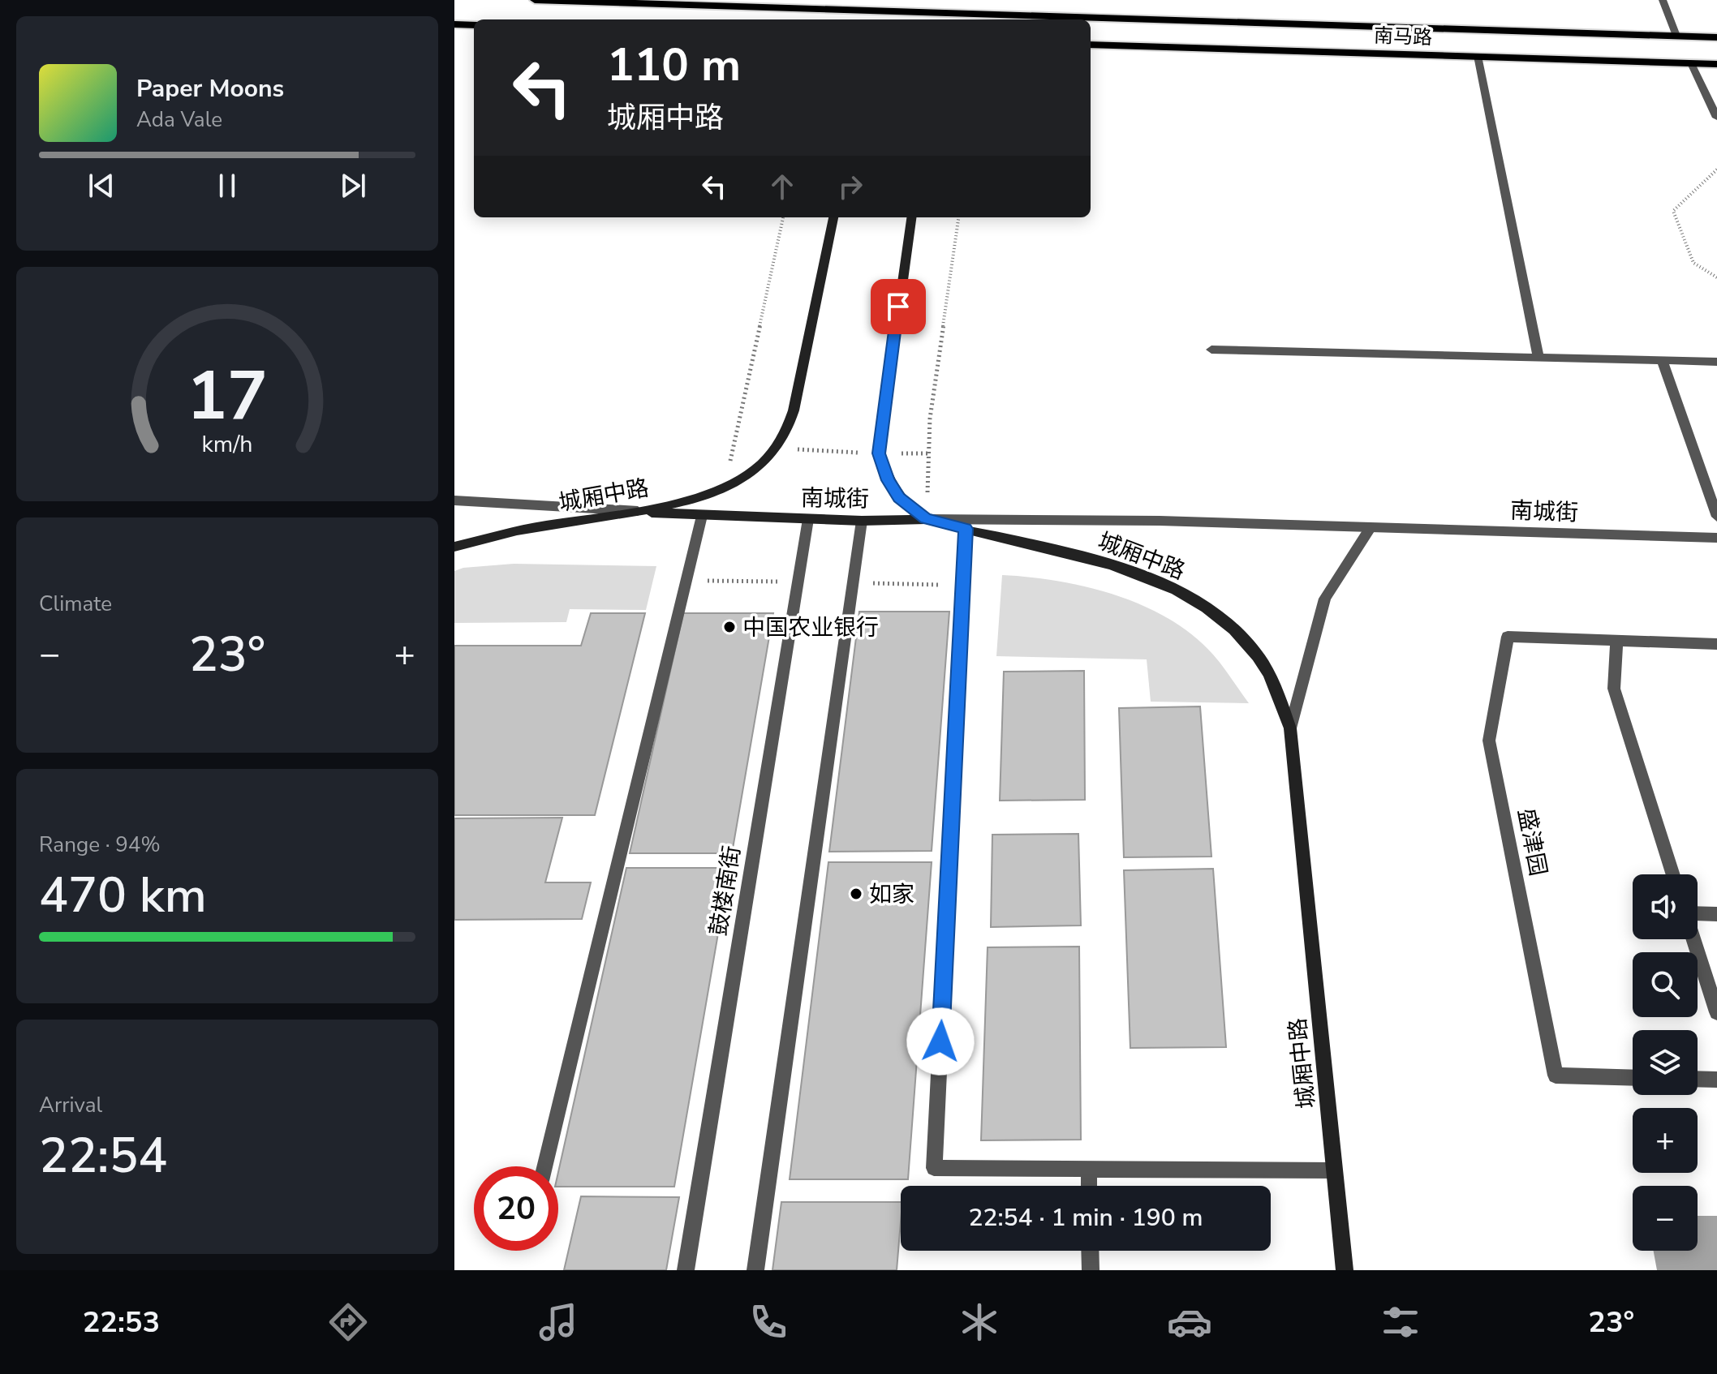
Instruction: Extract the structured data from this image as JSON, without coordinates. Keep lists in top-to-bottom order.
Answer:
{
  "streets": {
    "main road": ["南马路", "城厢中路", "南城街"],
    "street": ["盛津园", "鼓楼南街"]
  },
  "crossings": [
    ["城厢中路", "南城街"],
    ["南城街", "鼓楼南街"]
  ],
  "places": ["中国农业银行", "如家"],
  "page": {
    "turn": ["110 m", "城厢中路"],
    "song": ["Paper Moons", "Ada Vale"],
    "tile": [
      "Climate",
      ["Range · 94%", "470 km"],
      ["Arrival", "22:54"]
    ],
    "heat": ["−", "23°", "+"],
    "map_buttons": ["+", "−"],
    "limit": "20",
    "trip": "22:54 · 1 min · 190 m",
    "tabs": ["22:53", "23°"],
    "gauge": ["17", "km/h"]
  }
}
